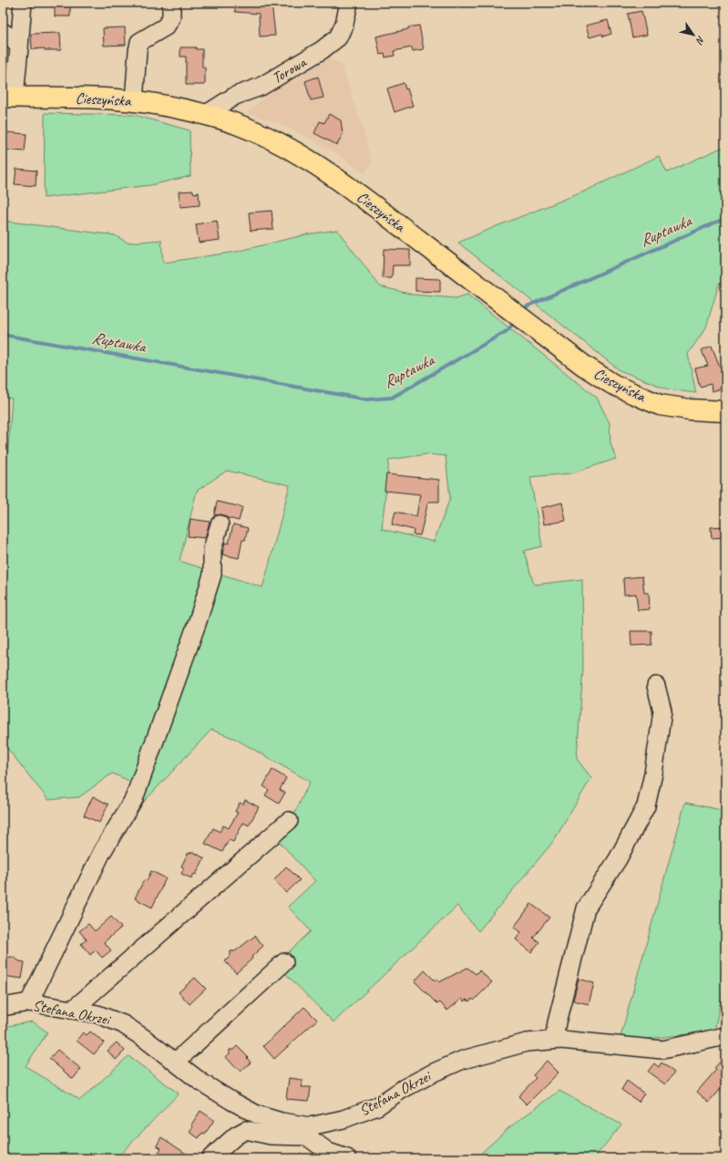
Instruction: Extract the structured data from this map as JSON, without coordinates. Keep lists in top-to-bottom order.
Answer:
{
  "streets": {
    "main road": ["Cieszyńska"],
    "street": ["Torowa", "Stefana Okrzei"]
  },
  "crossings": [
    ["Torowa", "Cieszyńska"]
  ],
  "water": ["Ruptawka"],
  "north": "bottom right"
}
